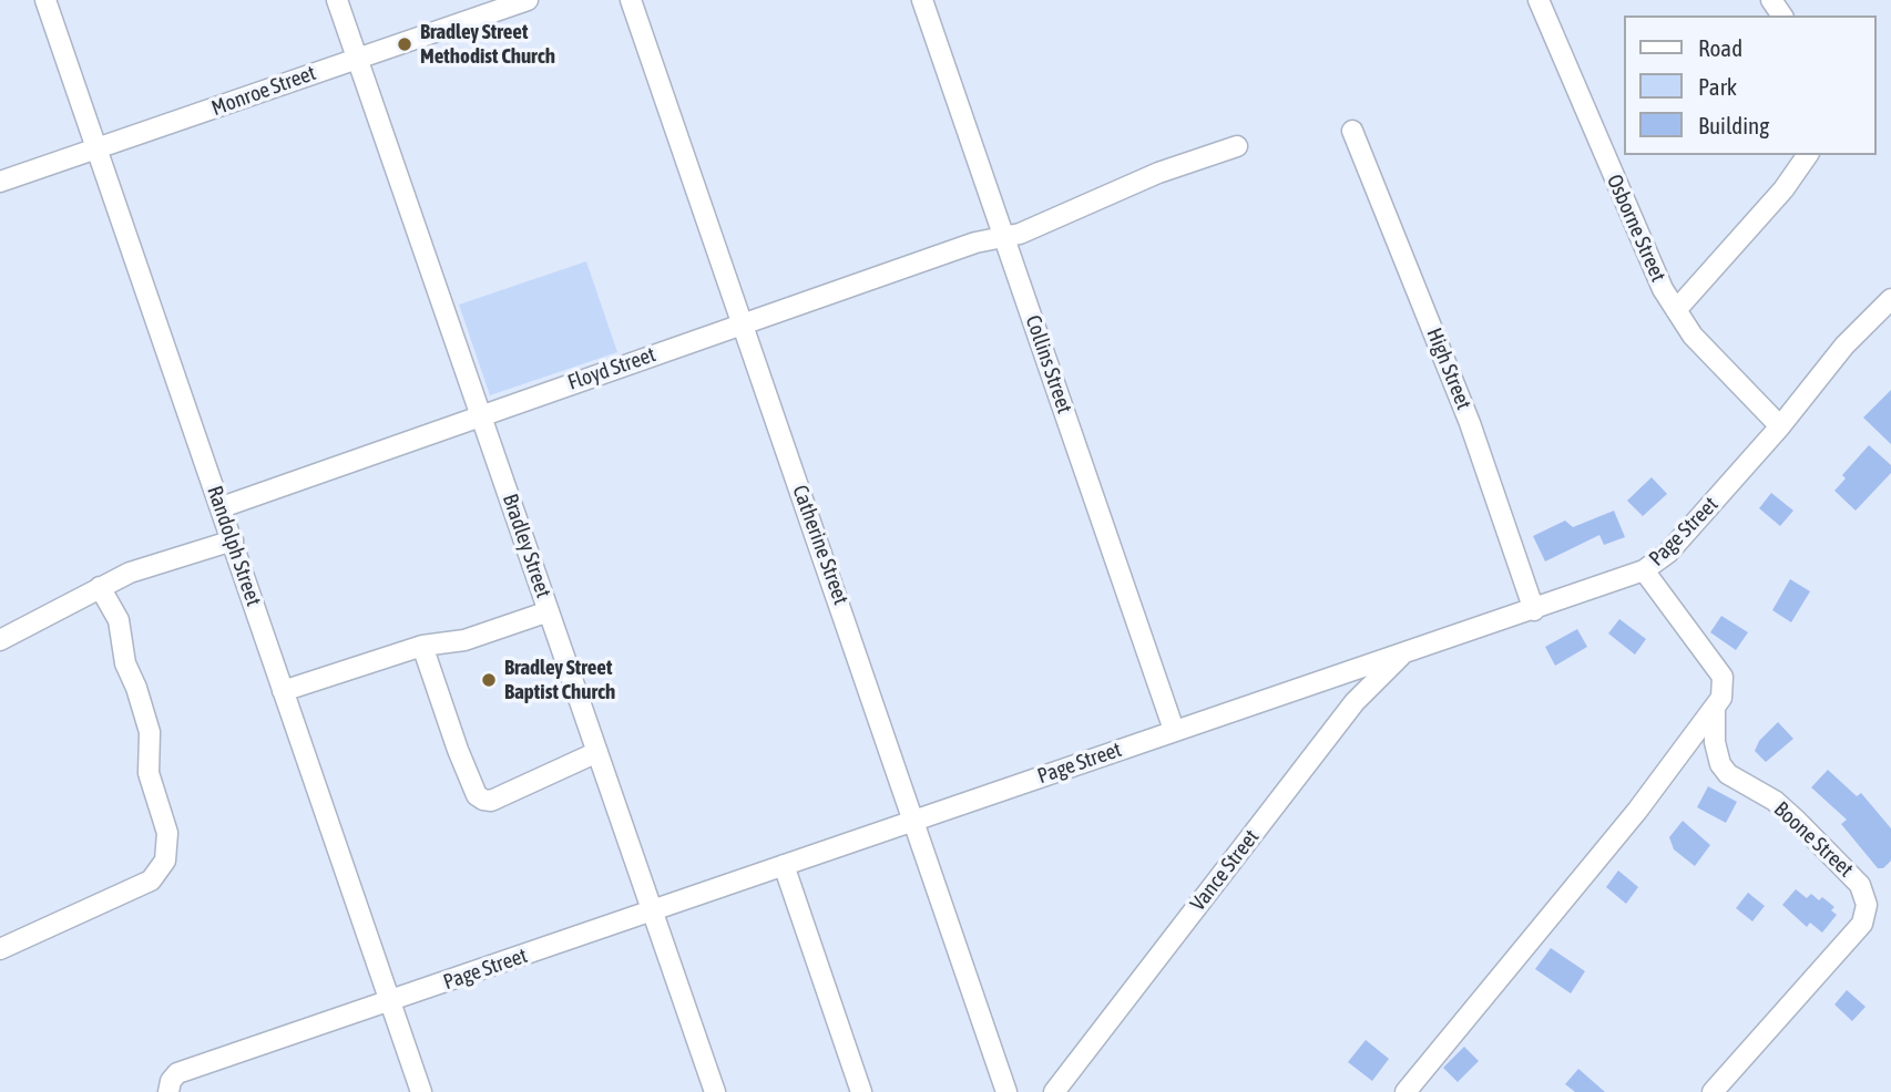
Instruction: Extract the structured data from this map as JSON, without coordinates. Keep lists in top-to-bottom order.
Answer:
{
  "streets": {
    "street": [
      "Monroe Street",
      "Osborne Street",
      "Collins Street",
      "Floyd Street",
      "High Street",
      "Page Street",
      "Catherine Street",
      "Randolph Street",
      "Bradley Street",
      "Boone Street",
      "Vance Street"
    ]
  },
  "crossings": [
    ["Monroe Street", "Randolph Street"],
    ["Monroe Street", "Bradley Street"],
    ["Osborne Street", "Page Street"],
    ["Collins Street", "Floyd Street"],
    ["Collins Street", "Page Street"],
    ["Floyd Street", "Catherine Street"],
    ["Floyd Street", "Randolph Street"],
    ["Floyd Street", "Bradley Street"],
    ["High Street", "Page Street"],
    ["Page Street", "Catherine Street"],
    ["Page Street", "Randolph Street"],
    ["Page Street", "Bradley Street"],
    ["Page Street", "Boone Street"],
    ["Page Street", "Vance Street"]
  ],
  "places": ["Bradley Street Methodist Church", "Bradley Street Baptist Church"],
  "legend": ["Road", "Park", "Building"]
}
